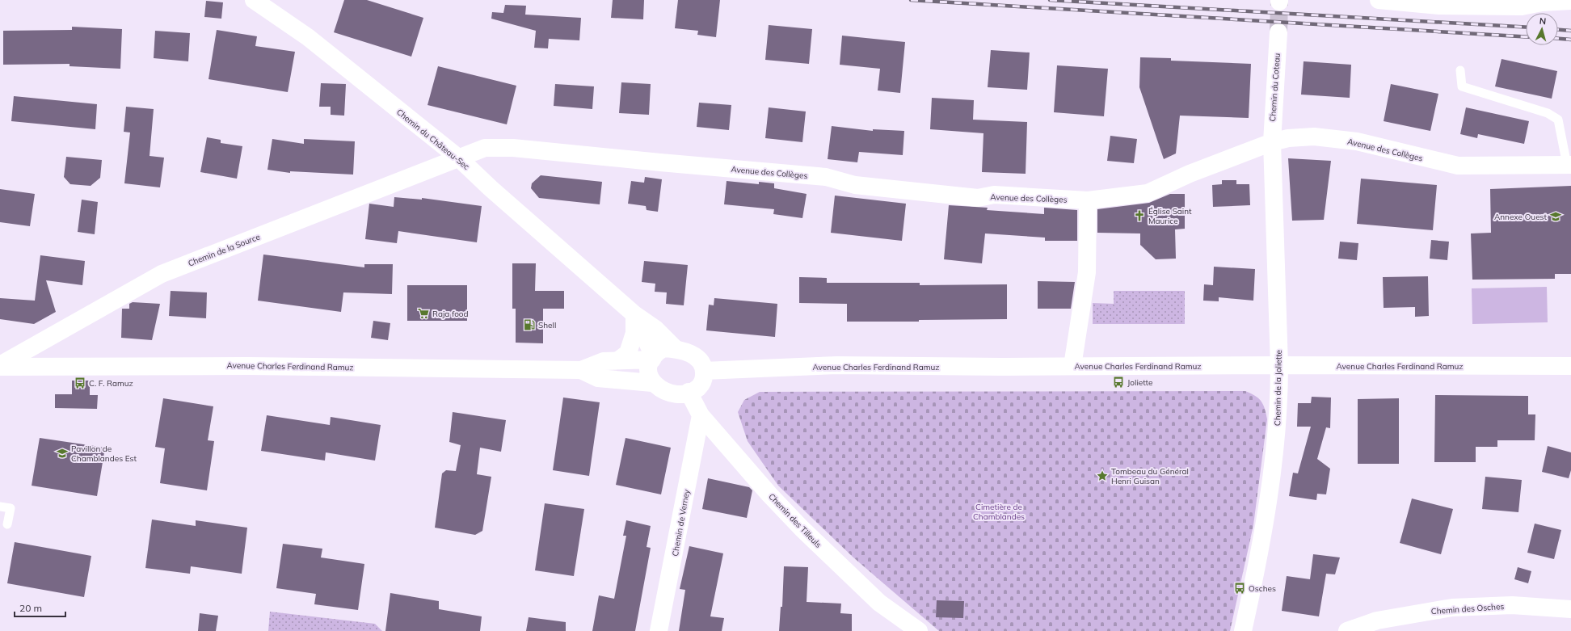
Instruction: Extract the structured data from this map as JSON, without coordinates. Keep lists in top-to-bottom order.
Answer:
{
  "streets": {
    "street": [
      "Chemin du Coteau",
      "Chemin du Château-Sec",
      "Avenue des Collèges",
      "Chemin de la Source",
      "Avenue Charles Ferdinand Ramuz",
      "Chemin de la Joliette",
      "Chemin des Tilleuls",
      "Chemin de Verney",
      "Chemin des Osches"
    ]
  },
  "crossings": [
    ["Chemin du Coteau", "Avenue des Collèges"],
    ["Chemin du Coteau", "Chemin de la Joliette"],
    ["Chemin du Château-Sec", "Avenue des Collèges"],
    ["Chemin du Château-Sec", "Chemin de la Source"],
    ["Chemin du Château-Sec", "Avenue Charles Ferdinand Ramuz"],
    ["Chemin du Château-Sec", "Chemin des Tilleuls"],
    ["Avenue des Collèges", "Chemin de la Source"],
    ["Avenue des Collèges", "Chemin de la Joliette"],
    ["Chemin de la Source", "Avenue Charles Ferdinand Ramuz"],
    ["Avenue Charles Ferdinand Ramuz", "Chemin de la Joliette"],
    ["Avenue Charles Ferdinand Ramuz", "Chemin des Tilleuls"],
    ["Chemin des Tilleuls", "Chemin de Verney"]
  ],
  "parks": ["Cimetière de Chamblandes"],
  "places": {
    "church": ["Église Saint Maurice"],
    "school or university": ["Annexe Ouest", "Pavillon de Chamblandes Est"],
    "supermarket": ["Raja food"],
    "fuel station": ["Shell"],
    "bus stop": ["Joliette", "C. F. Ramuz", "Osches"],
    "place": ["Tombeau du Général Henri Guisan"]
  },
  "scale_bar": "20 m",
  "north": "top"
}
